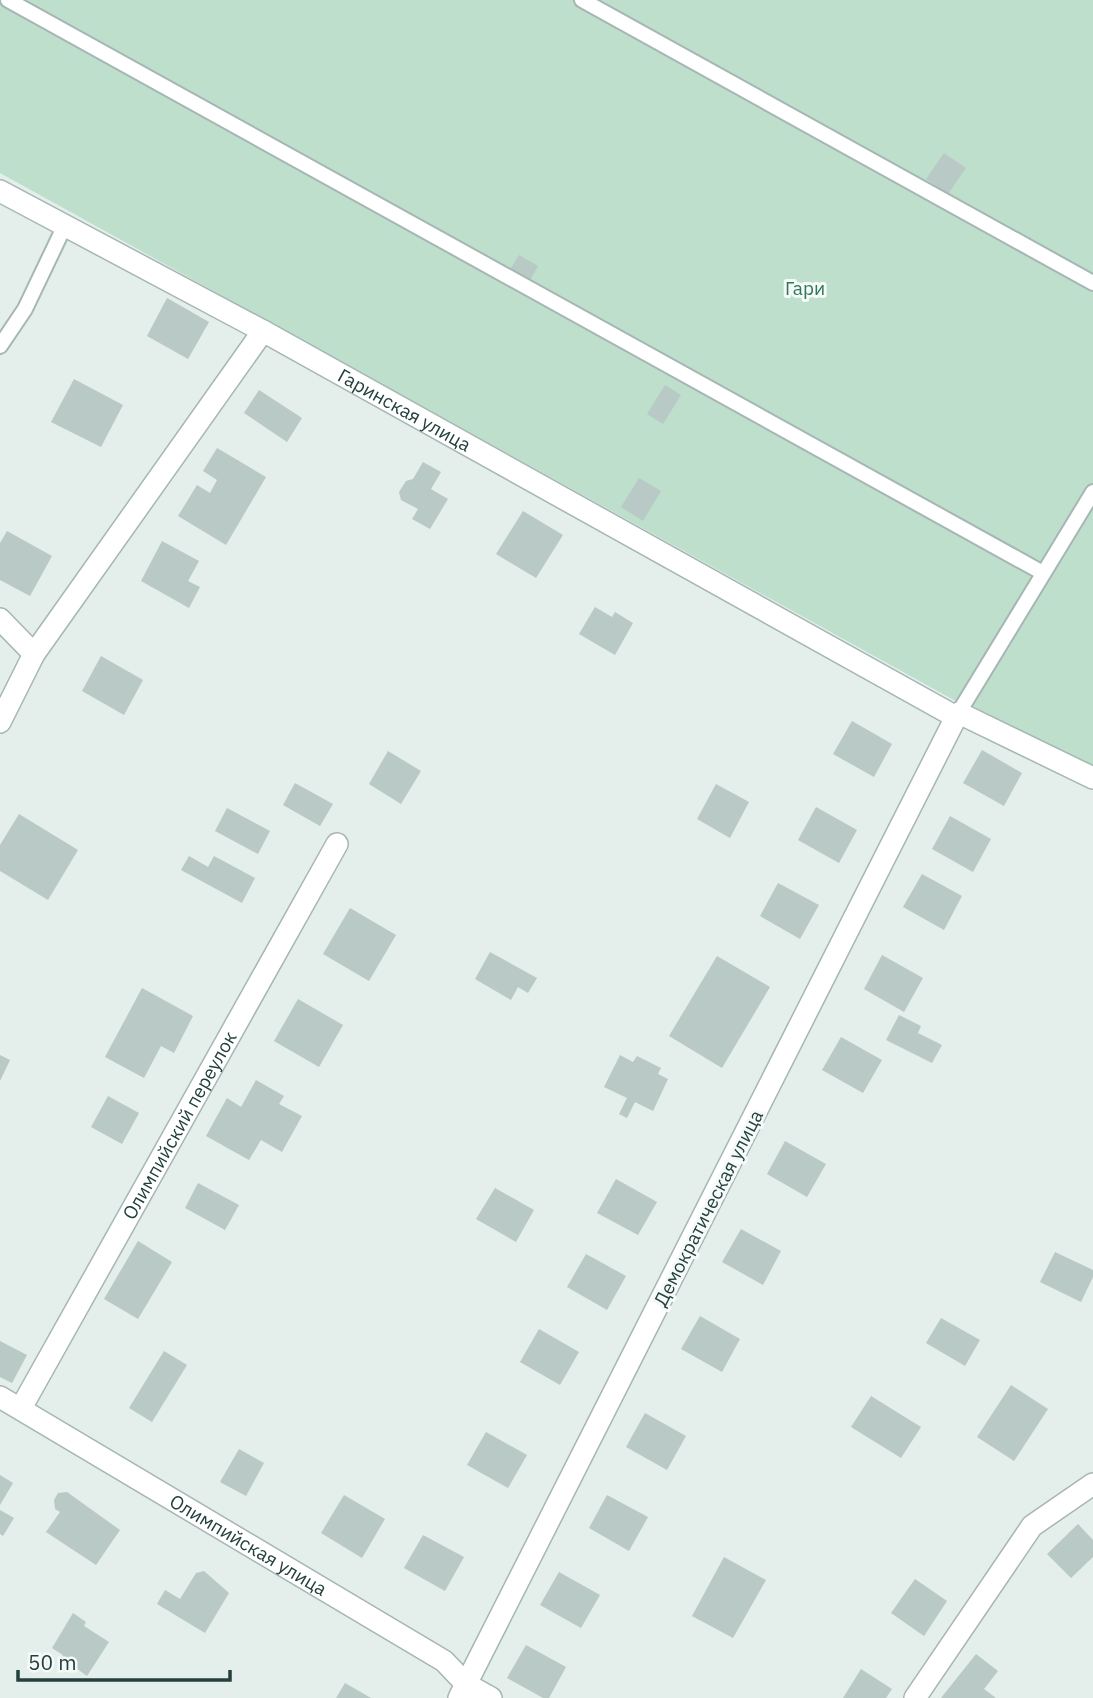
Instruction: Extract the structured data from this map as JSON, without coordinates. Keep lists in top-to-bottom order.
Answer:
{
  "streets": {
    "street": [
      "Гаринская улица",
      "Олимпийский переулок",
      "Демократическая улица",
      "Олимпийская улица"
    ]
  },
  "crossings": [
    ["Гаринская улица", "Демократическая улица"],
    ["Олимпийский переулок", "Олимпийская улица"],
    ["Демократическая улица", "Олимпийская улица"]
  ],
  "parks": ["Гари"],
  "scale_bar": "50 m"
}
